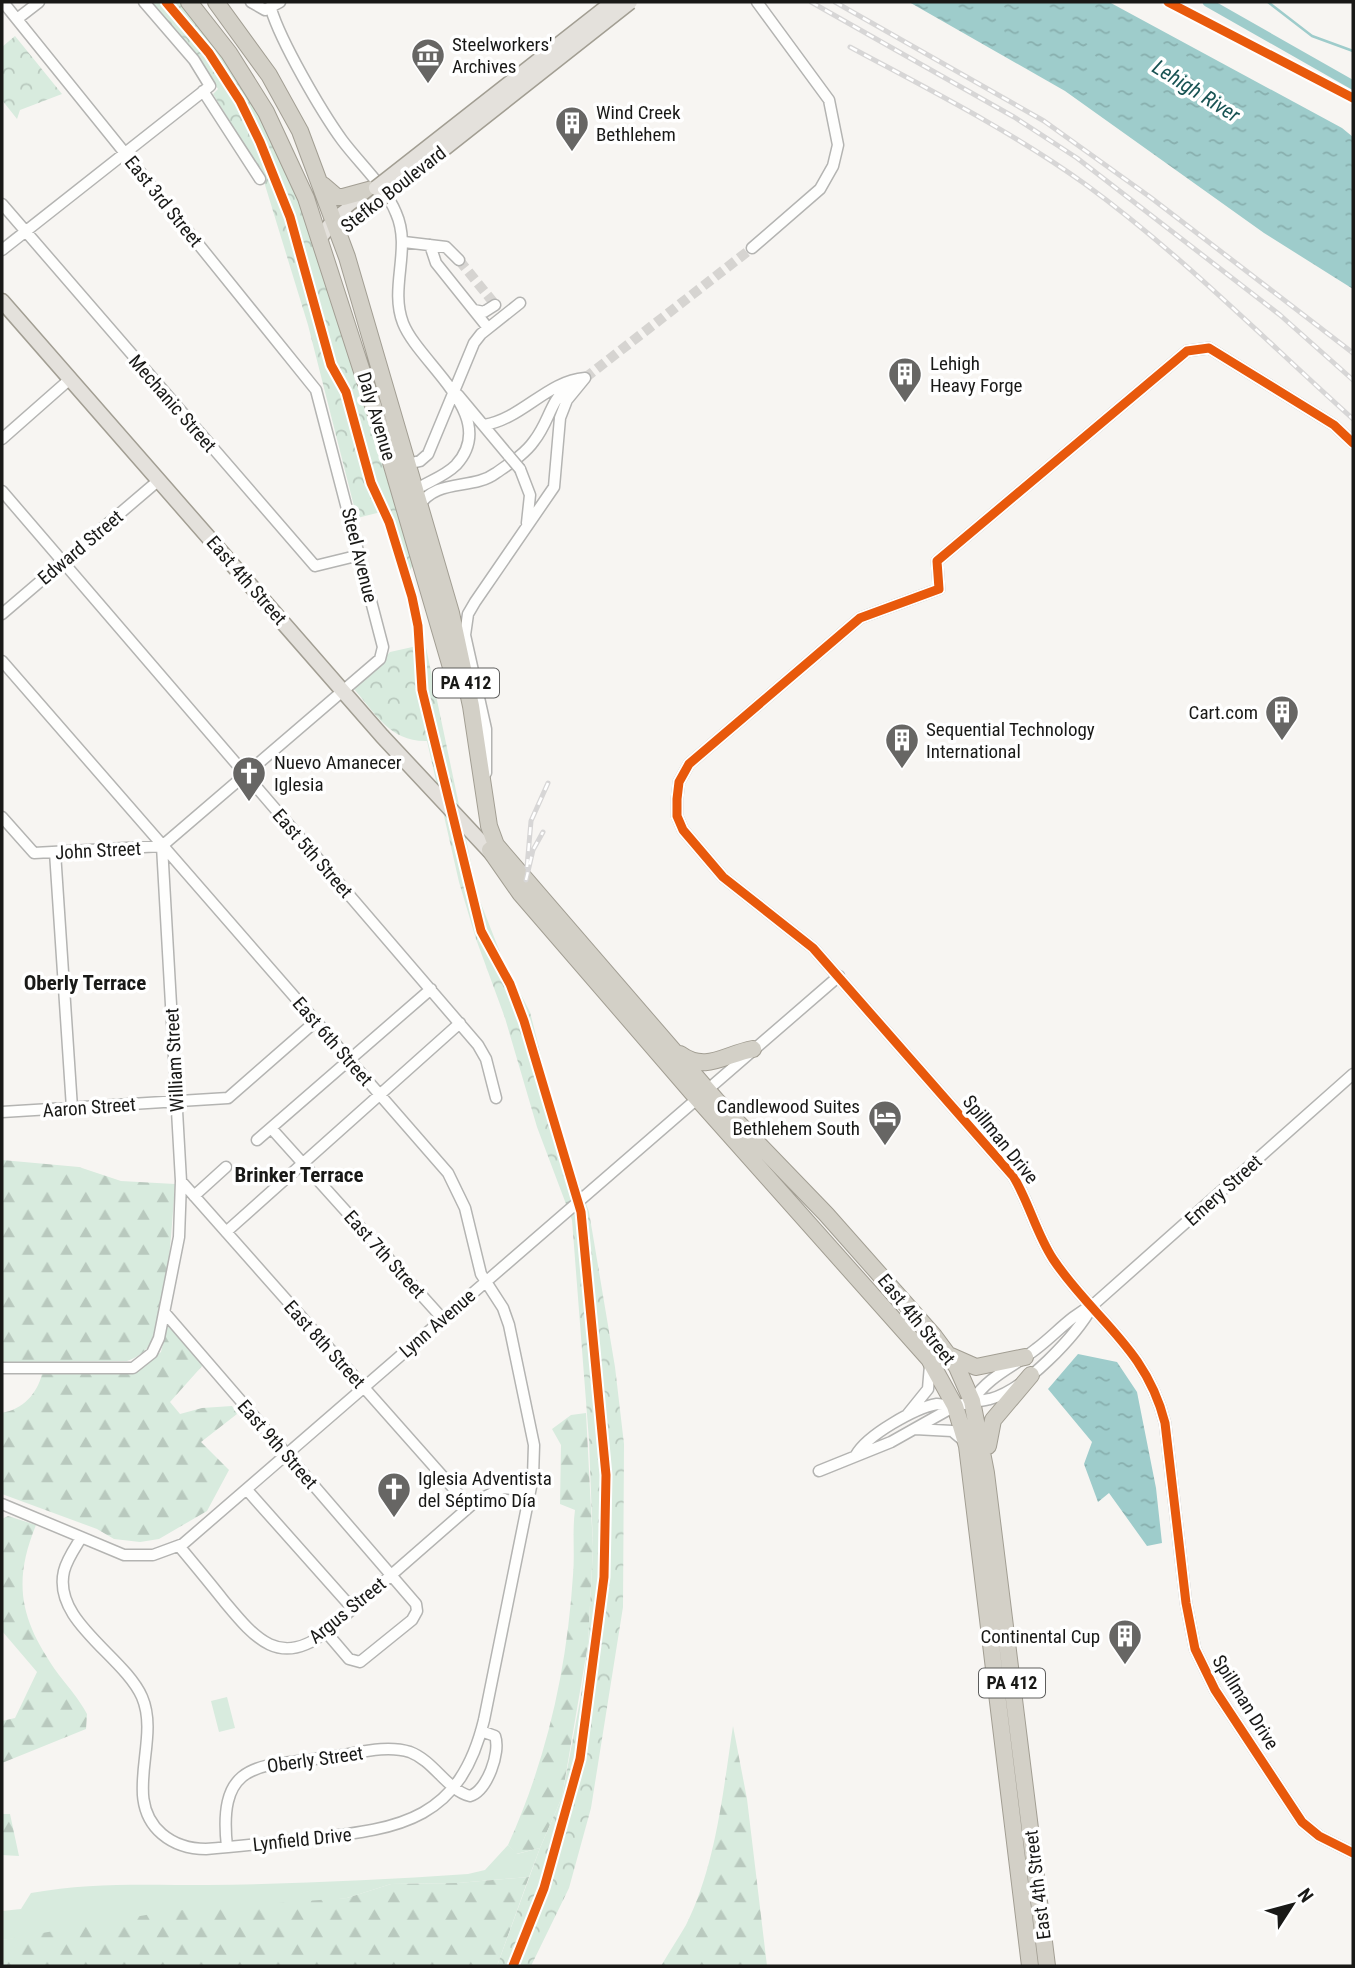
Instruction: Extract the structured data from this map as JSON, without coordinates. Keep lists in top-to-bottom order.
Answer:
{
  "streets": {
    "highway": ["Daly Avenue", "East 4th Street", "PA 412"],
    "main road": ["Stefko Boulevard"],
    "street": [
      "East 3rd Street",
      "Mechanic Street",
      "Edward Street",
      "Steel Avenue",
      "John Street",
      "East 5th Street",
      "East 6th Street",
      "William Street",
      "Aaron Street",
      "Spillman Drive",
      "Emery Street",
      "East 7th Street",
      "Lynn Avenue",
      "East 8th Street",
      "East 9th Street",
      "Argus Street",
      "Oberly Street",
      "Lynfield Drive"
    ]
  },
  "crossings": [
    ["Stefko Boulevard", "Daly Avenue"],
    ["East 3rd Street", "Steel Avenue"],
    ["Mechanic Street", "Steel Avenue"],
    ["Daly Avenue", "East 4th Street"],
    ["Edward Street", "East 4th Street"],
    ["Edward Street", "East 5th Street"],
    ["Steel Avenue", "East 4th Street"],
    ["East 4th Street", "Emery Street"],
    ["East 4th Street", "Lynn Avenue"],
    ["John Street", "East 6th Street"],
    ["John Street", "William Street"],
    ["East 6th Street", "William Street"],
    ["East 6th Street", "Aaron Street"],
    ["East 6th Street", "Lynn Avenue"],
    ["East 6th Street", "Argus Street"],
    ["East 6th Street", "Lynfield Drive"],
    ["William Street", "Aaron Street"],
    ["William Street", "East 8th Street"],
    ["William Street", "East 9th Street"],
    ["Spillman Drive", "Emery Street"],
    ["Spillman Drive", "Lynn Avenue"],
    ["East 7th Street", "Lynn Avenue"],
    ["Lynn Avenue", "East 8th Street"],
    ["Lynn Avenue", "East 9th Street"],
    ["Lynn Avenue", "Argus Street"],
    ["Lynn Avenue", "Lynfield Drive"],
    ["East 8th Street", "Argus Street"],
    ["East 9th Street", "Argus Street"],
    ["Argus Street", "Lynfield Drive"],
    ["Oberly Street", "Lynfield Drive"]
  ],
  "districts": ["Oberly Terrace", "Brinker Terrace"],
  "water": ["Lehigh River"],
  "places": {
    "museum": ["Steelworkers' Archives"],
    "building": [
      "Wind Creek Bethlehem",
      "Lehigh Heavy Forge",
      "Cart.com",
      "Sequential Technology International",
      "Continental Cup"
    ],
    "church": ["Nuevo Amanecer Iglesia", "Iglesia Adventista del Séptimo Día"],
    "hotel": ["Candlewood Suites Bethlehem South"]
  },
  "north": "top right"
}
